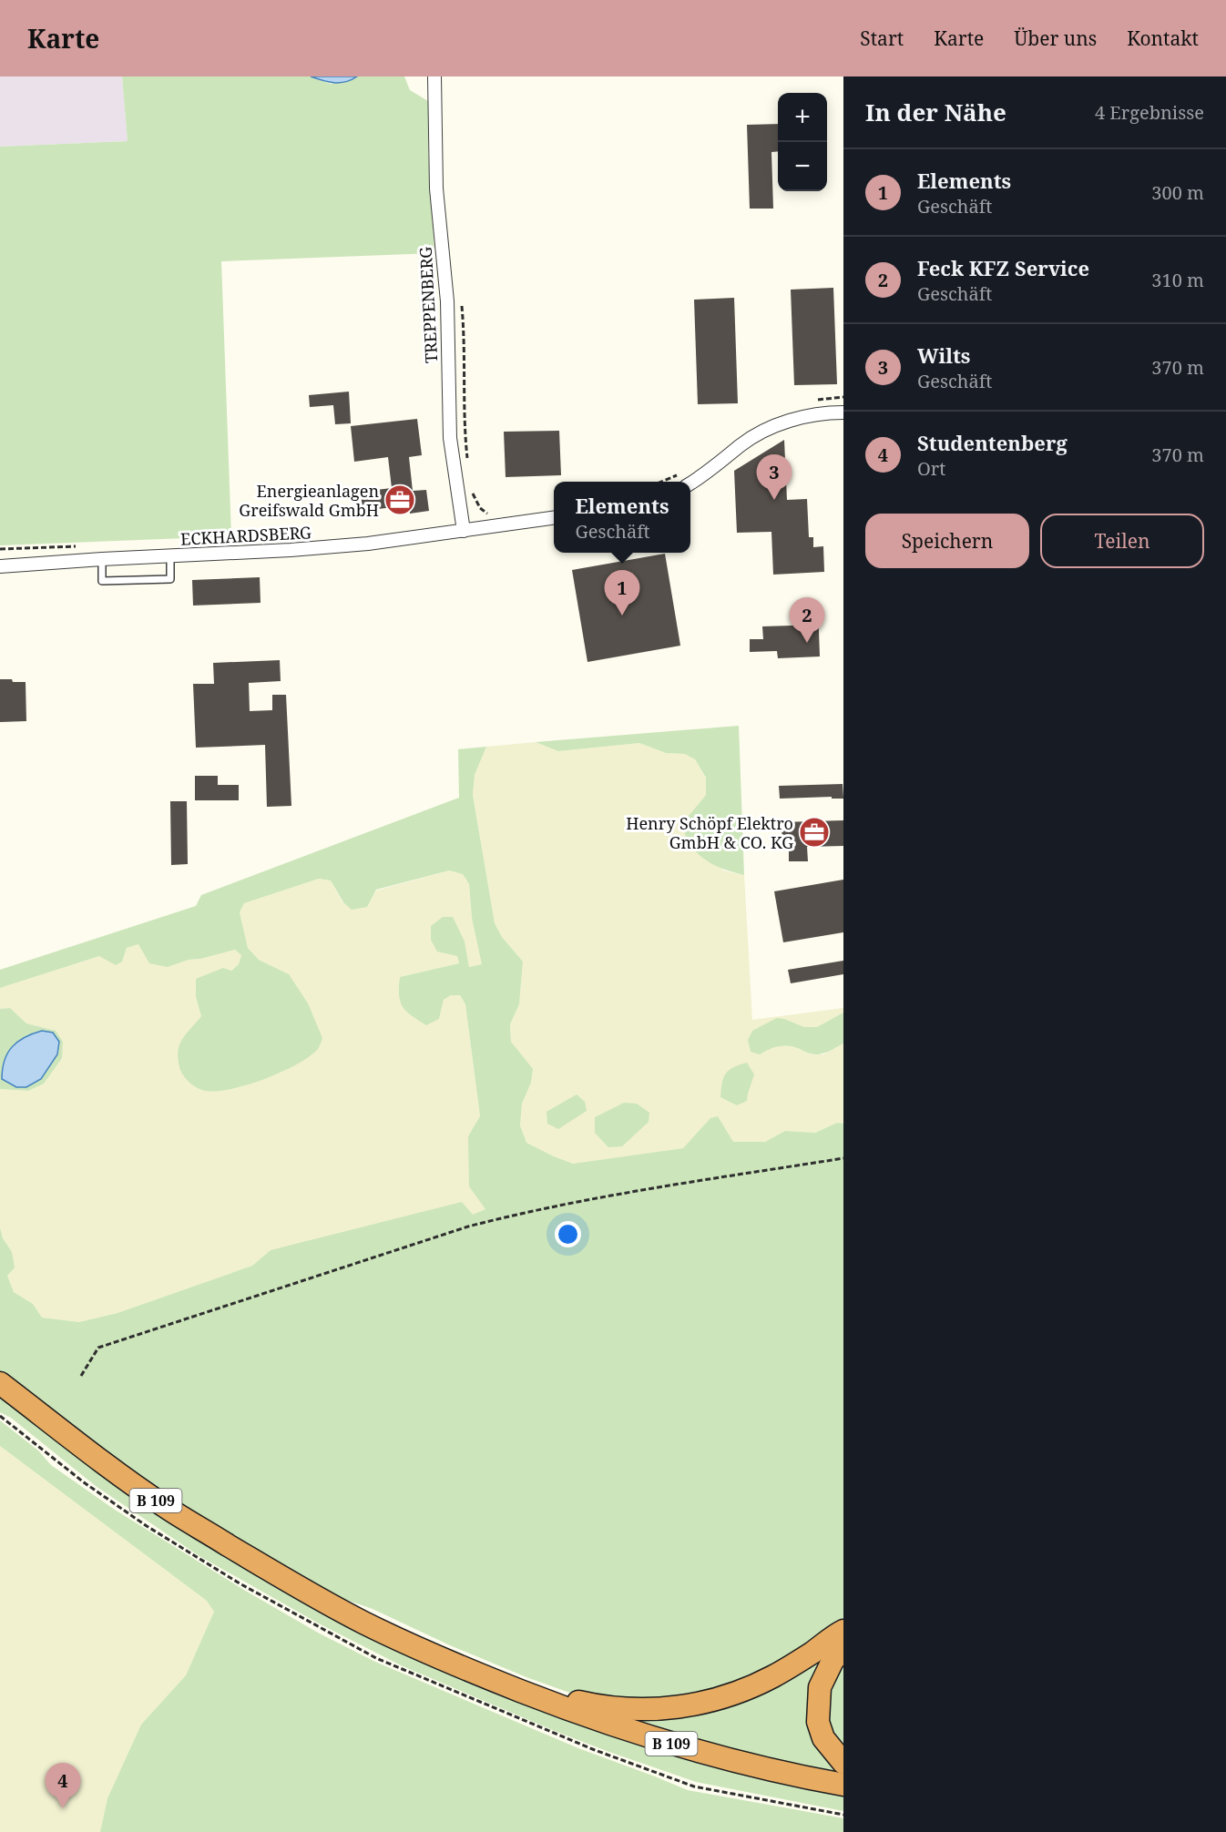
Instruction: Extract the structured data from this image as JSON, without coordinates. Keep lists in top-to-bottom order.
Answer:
{
  "streets": {
    "highway": ["B 109"],
    "street": ["TREPPENBERG", "ECKHARDSBERG"]
  },
  "crossings": [
    ["TREPPENBERG", "ECKHARDSBERG"]
  ],
  "places": {
    "office": ["Energieanlagen Greifswald GmbH", "Henry Schöpf Elektro GmbH & CO. KG"]
  },
  "page": {
    "header": "Karte",
    "nav": [
      "Start",
      "Karte",
      "Über uns",
      "Kontakt"
    ],
    "heading": ["In der Nähe", "4 Ergebnisse"],
    "map_buttons": ["+", "−"],
    "list": [
      {
        "mark": "1",
        "name": "Elements",
        "note": "Geschäft",
        "value": "300 m"
      },
      {
        "mark": "2",
        "name": "Feck KFZ Service",
        "note": "Geschäft",
        "value": "310 m"
      },
      {
        "mark": "3",
        "name": "Wilts",
        "note": "Geschäft",
        "value": "370 m"
      },
      {
        "mark": "4",
        "name": "Studentenberg",
        "note": "Ort",
        "value": "370 m"
      }
    ],
    "pins": [
      "3",
      "1",
      "2",
      "4"
    ],
    "popup": ["Elements", "Geschäft"],
    "buttons": ["Speichern", "Teilen"]
  }
}
